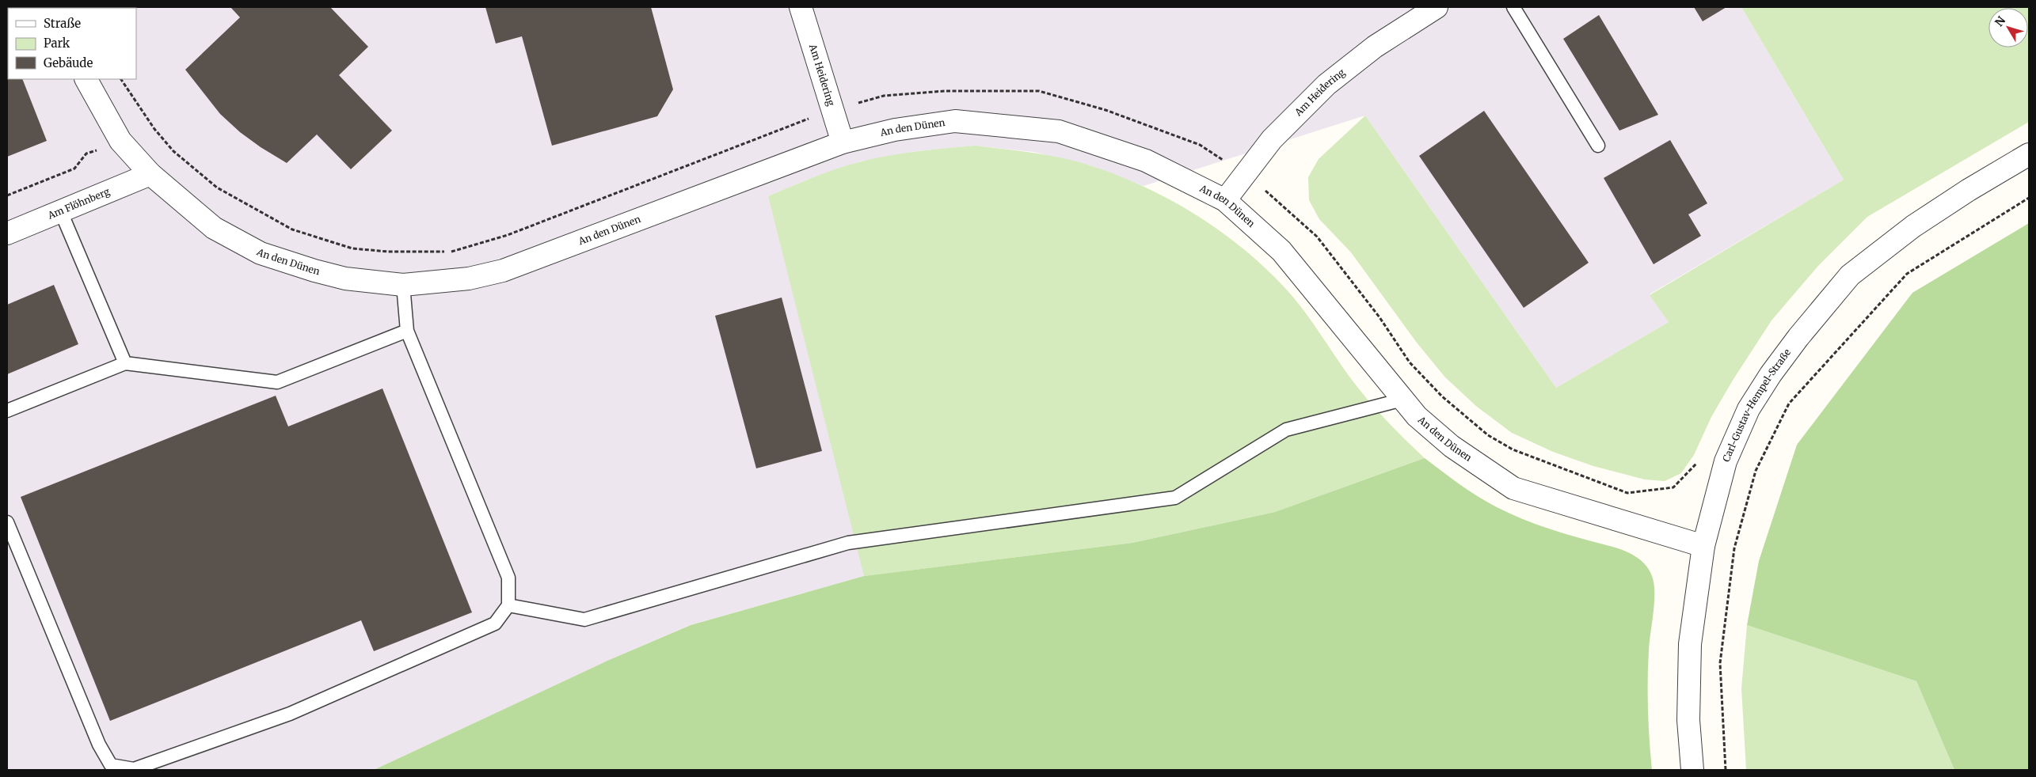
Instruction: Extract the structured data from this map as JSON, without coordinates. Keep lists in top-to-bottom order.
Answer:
{
  "streets": {
    "street": [
      "Am Heidering",
      "An den Dünen",
      "Am Flöhnberg",
      "Carl-Gustav-Hempel-Straße"
    ]
  },
  "crossings": [
    ["Am Heidering", "An den Dünen"],
    ["An den Dünen", "Am Flöhnberg"],
    ["An den Dünen", "Carl-Gustav-Hempel-Straße"]
  ],
  "legend": ["Straße", "Park", "Gebäude"],
  "north": "top left"
}
